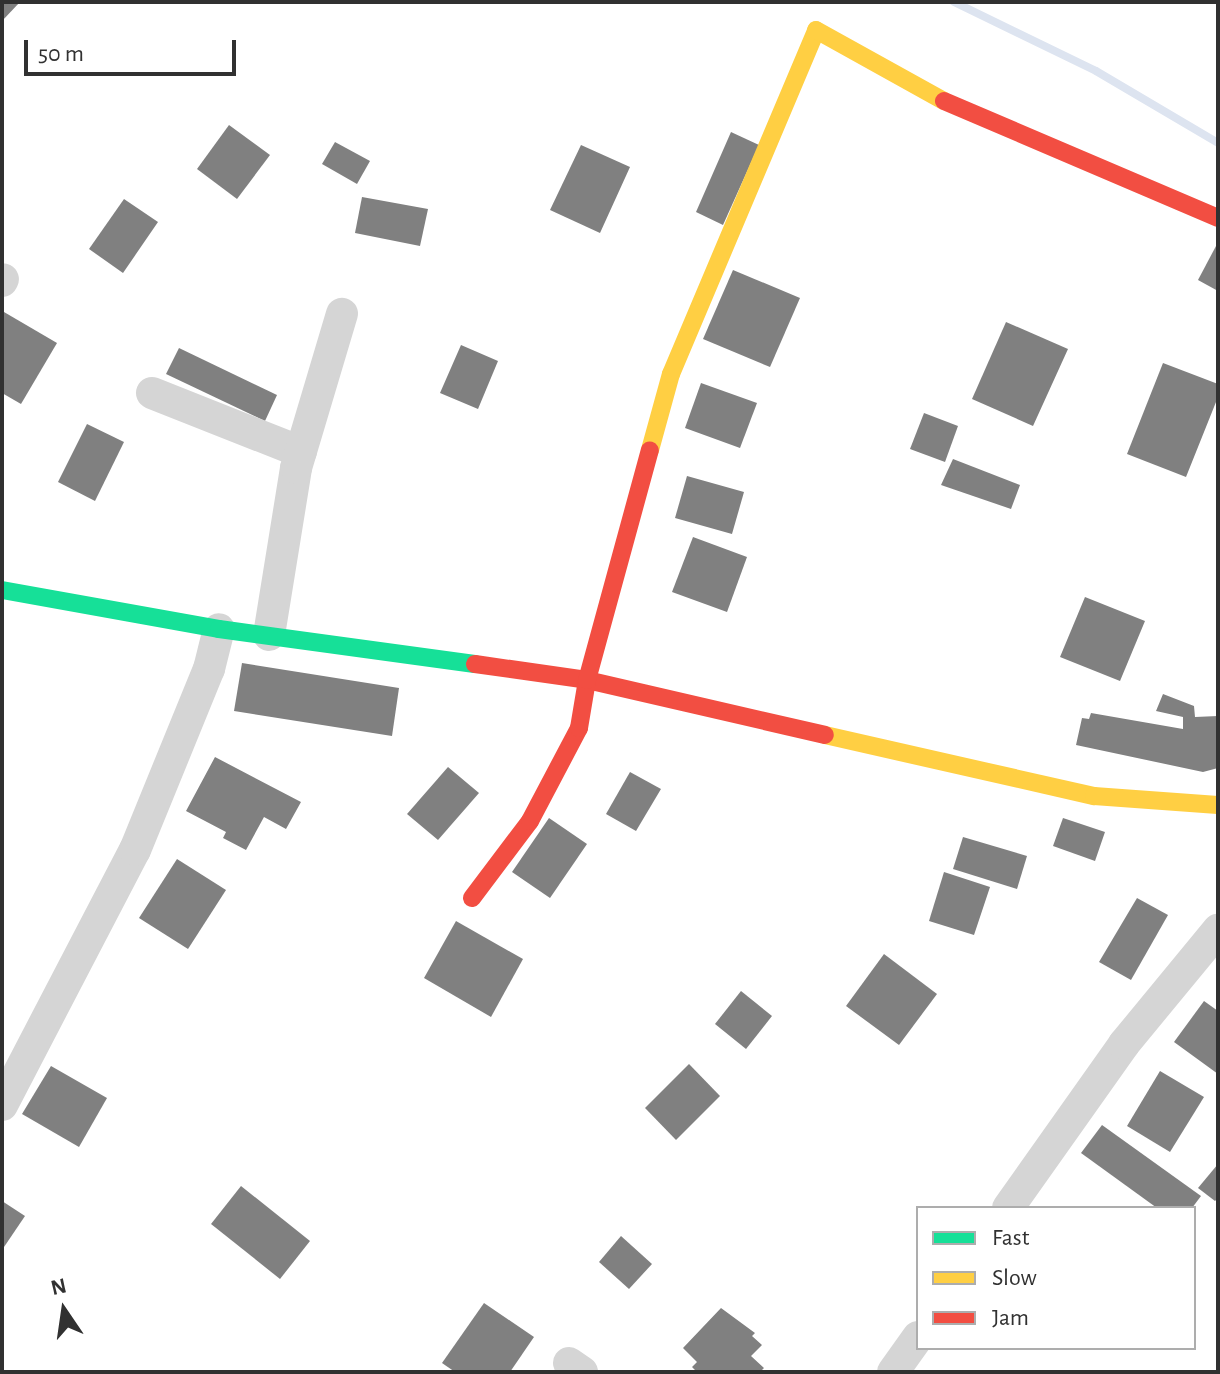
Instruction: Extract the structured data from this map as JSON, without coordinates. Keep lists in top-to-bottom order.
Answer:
{
  "legend": ["Fast", "Slow", "Jam"],
  "scale_bar": "50 m",
  "north": "top"
}
